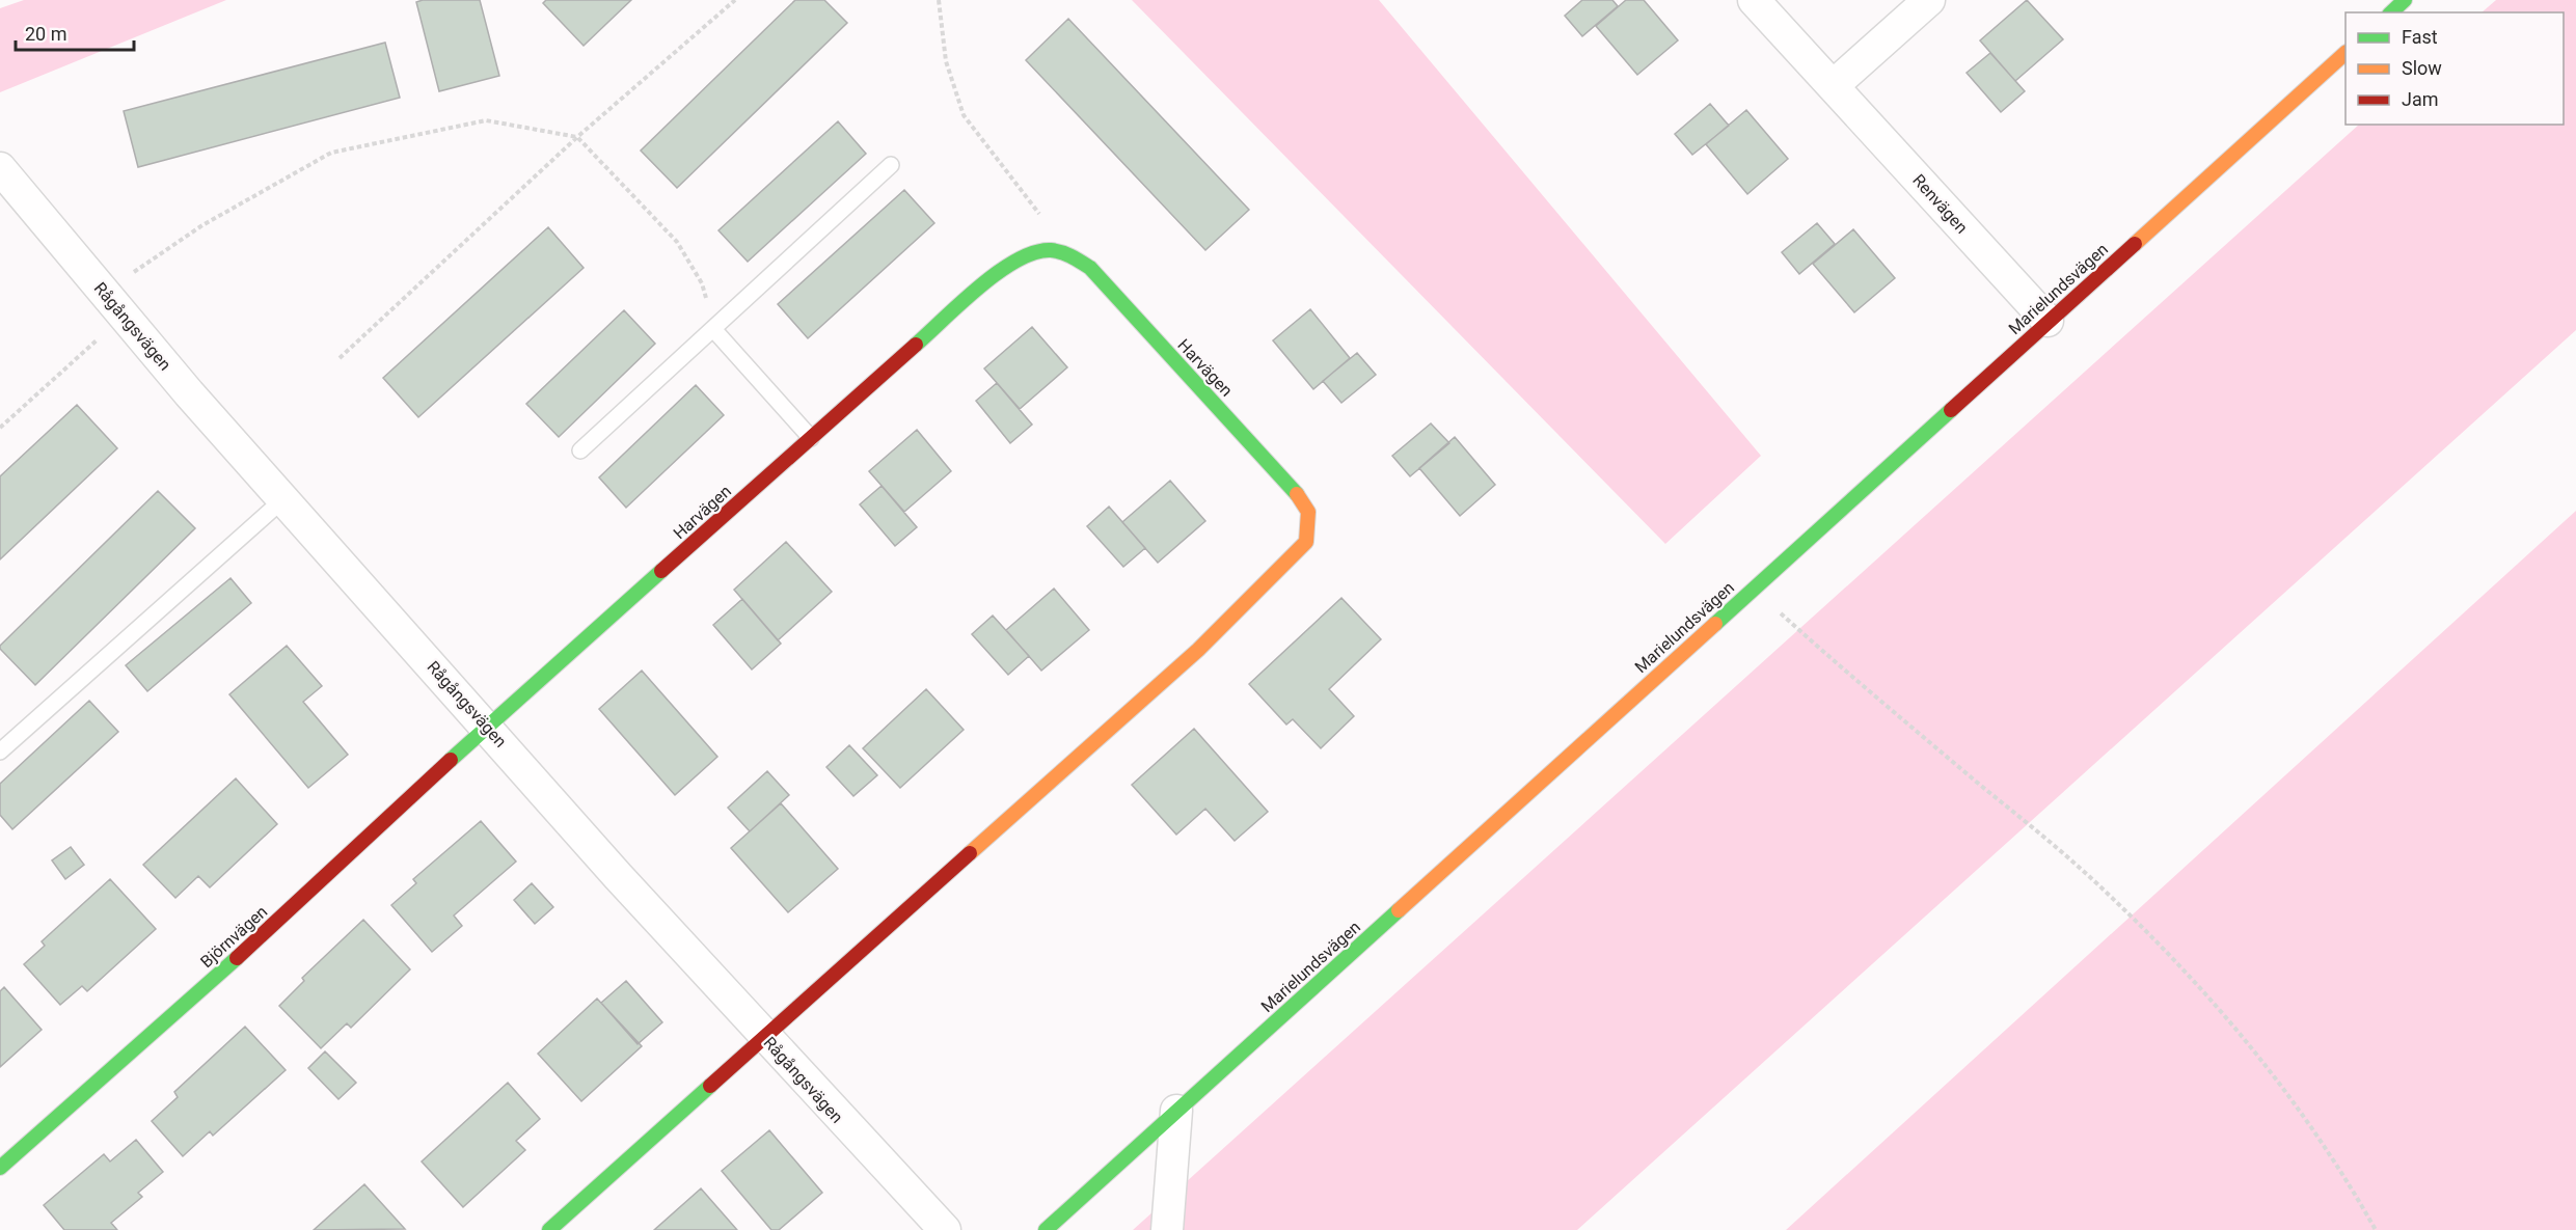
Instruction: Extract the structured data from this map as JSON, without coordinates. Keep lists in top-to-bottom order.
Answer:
{
  "streets": {
    "street": [
      "Renvägen",
      "Marielundsvägen",
      "Rågångsvägen",
      "Harvägen",
      "Björnvägen"
    ]
  },
  "crossings": [
    ["Renvägen", "Marielundsvägen"],
    ["Rågångsvägen", "Harvägen"],
    ["Rågångsvägen", "Björnvägen"],
    ["Harvägen", "Björnvägen"]
  ],
  "legend": ["Fast", "Slow", "Jam"],
  "scale_bar": "20 m"
}
